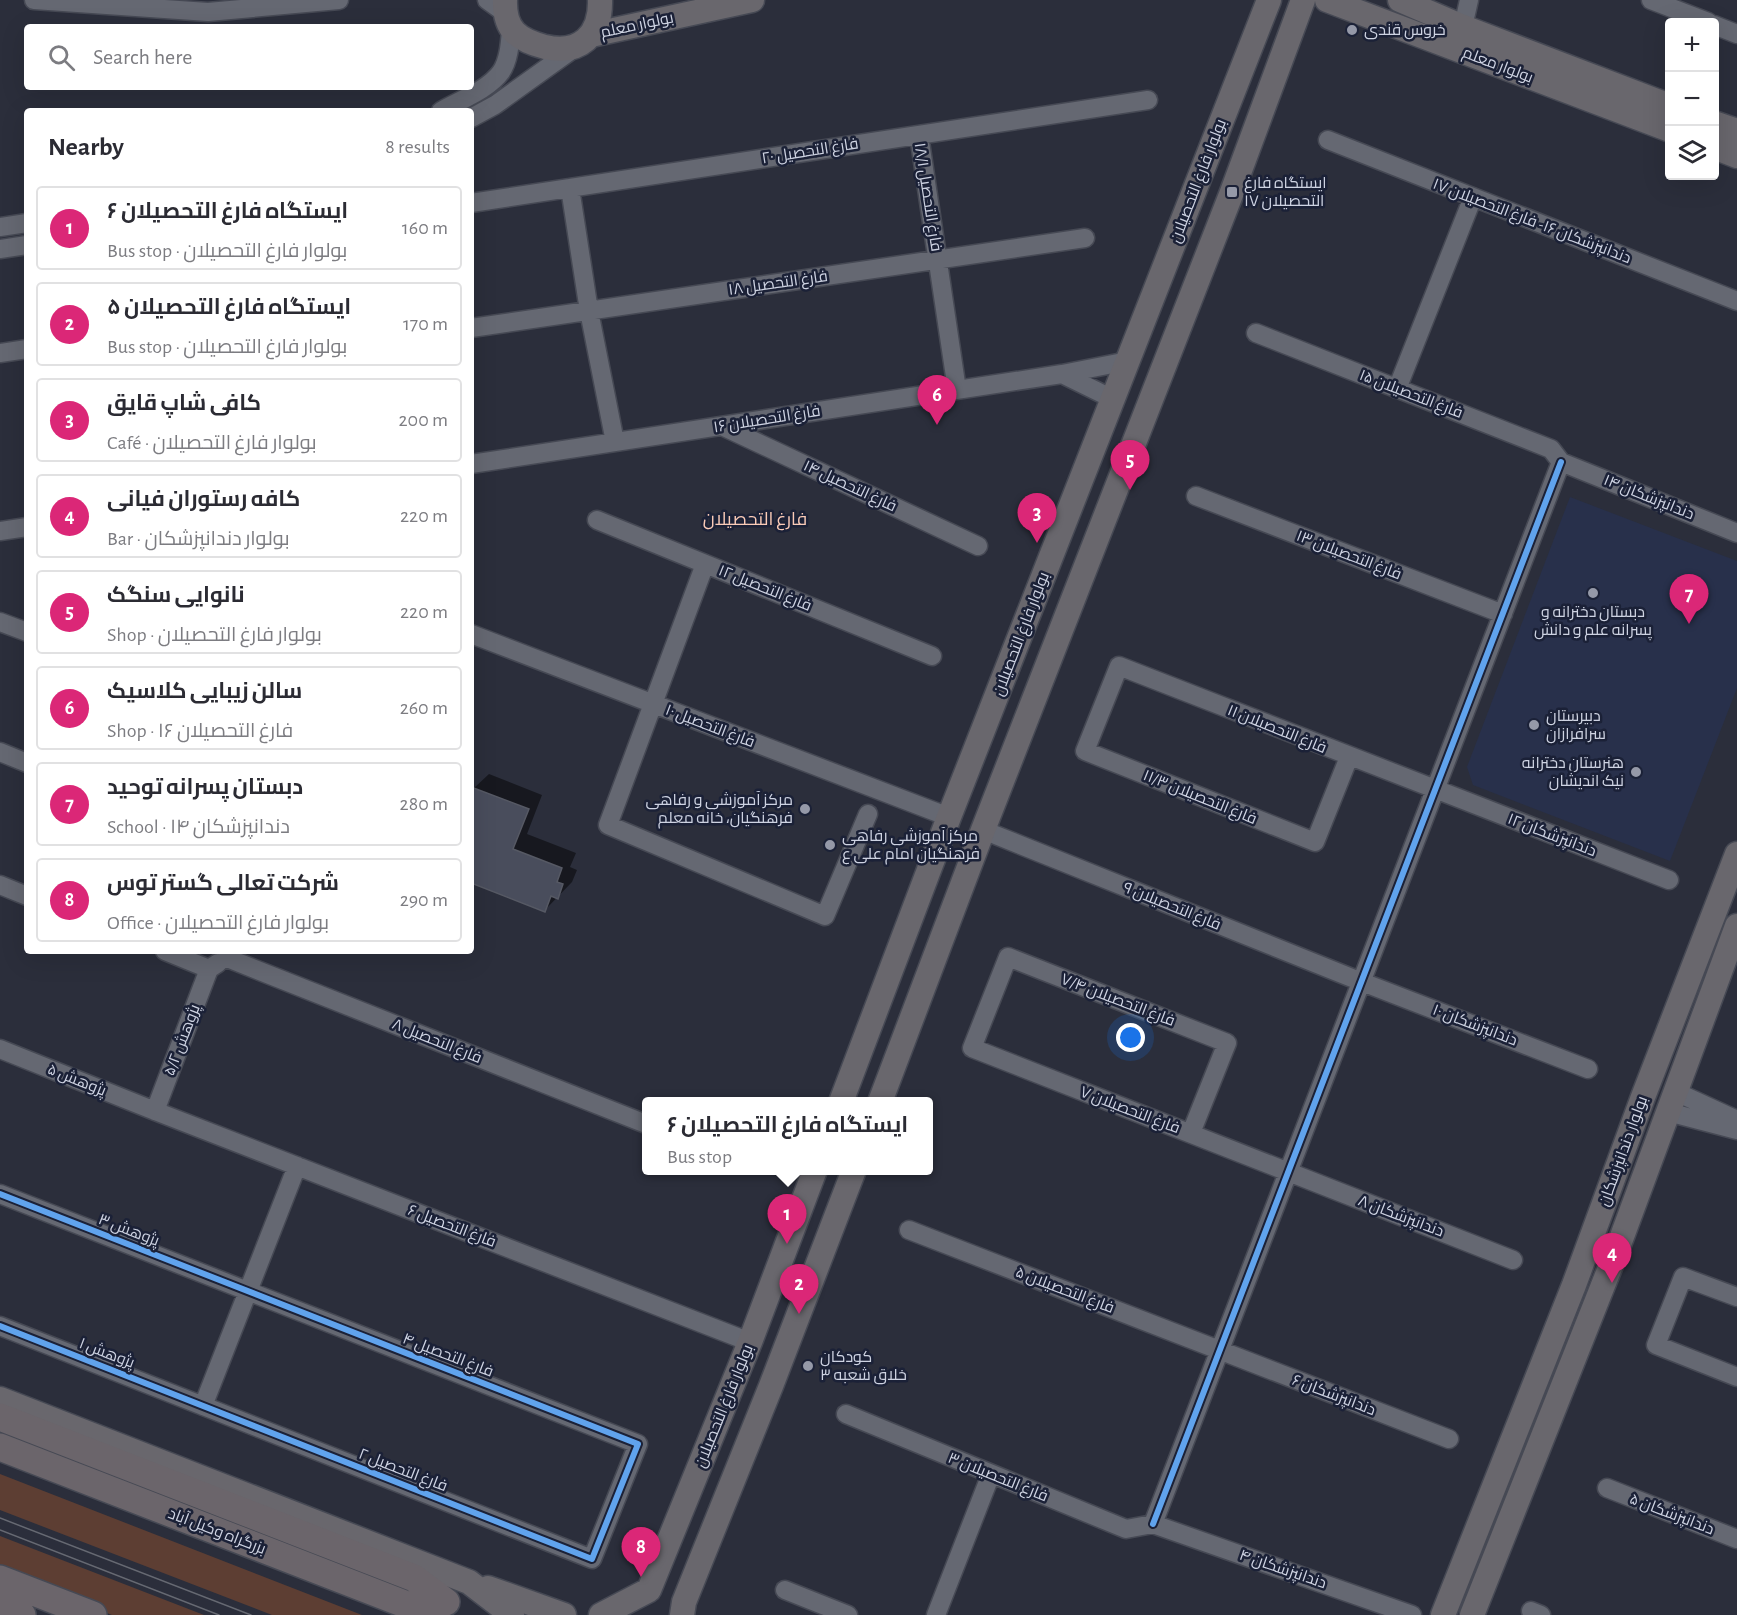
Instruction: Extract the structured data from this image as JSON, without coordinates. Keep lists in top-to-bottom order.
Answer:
{
  "streets": {
    "highway": ["بزرگراه وکیل آباد"],
    "main road": ["بولوار معلم", "بولوار فارغ التحصیلان", "بولوار دندانپزشکان"],
    "street": [
      "فارغ التحصیل ۲۰",
      "فارغ التحصیل ۱۸/۱",
      "دندانپزشکان ۱۶- فارغ التحصیلان ۱۷",
      "فارغ التحصیل ۱۸",
      "فارغ التحصیلان ۱۵",
      "فارغ التحصیلان ۱۶",
      "فارغ التحصیل ۱۴",
      "دندانپزشکان ۱۴",
      "فارغ التحصیلان ۱۳",
      "فارغ التحصیل ۱۲",
      "فارغ التحصیل ۱۰",
      "فارغ التحصیلان ۱۱",
      "فارغ التحصیلان ۱۱/۳",
      "دندانپزشکان ۱۲",
      "فارغ التحصیلان ۹",
      "فارغ التحصیلان ۷/۴",
      "دندانپزشکان ۱۰",
      "پژوهش ۵/۲",
      "فارغ التحصیل ۸",
      "پژوهش ۵",
      "فارغ التحصیلان ۷",
      "دندانپزشکان ۸",
      "فارغ التحصیل ۶",
      "پژوهش ۳",
      "فارغ التحصیلان ۵",
      "پژوهش ۱",
      "فارغ التحصیل ۴",
      "دندانپزشکان ۶",
      "فارغ التحصیل ۲",
      "فارغ التحصیلان ۳",
      "دندانپزشکان ۵",
      "دندانپزشکان ۴"
    ]
  },
  "crossings": [
    ["فارغ التحصیل ۲۰", "فارغ التحصیل ۱۸/۱"],
    ["بولوار فارغ التحصیلان", "فارغ التحصیلان ۱۶"],
    ["بولوار فارغ التحصیلان", "فارغ التحصیل ۱۰"],
    ["بولوار فارغ التحصیلان", "فارغ التحصیل ۶"],
    ["فارغ التحصیل ۱۸/۱", "فارغ التحصیل ۱۸"],
    ["فارغ التحصیل ۱۸/۱", "فارغ التحصیلان ۱۶"],
    ["فارغ التحصیلان ۱۵", "دندانپزشکان ۱۴"],
    ["فارغ التحصیلان ۱۶", "فارغ التحصیل ۱۴"],
    ["فارغ التحصیلان ۱۱", "فارغ التحصیلان ۱۱/۳"],
    ["فارغ التحصیلان ۱۱", "دندانپزشکان ۱۲"],
    ["فارغ التحصیلان ۹", "دندانپزشکان ۱۰"],
    ["فارغ التحصیلان ۷/۴", "فارغ التحصیلان ۷"],
    ["پژوهش ۵/۲", "پژوهش ۵"],
    ["پژوهش ۵/۲", "فارغ التحصیل ۶"],
    ["پژوهش ۵", "فارغ التحصیل ۶"],
    ["فارغ التحصیلان ۷", "دندانپزشکان ۸"],
    ["پژوهش ۳", "فارغ التحصیل ۴"],
    ["فارغ التحصیلان ۵", "دندانپزشکان ۶"],
    ["پژوهش ۱", "فارغ التحصیل ۲"],
    ["فارغ التحصیل ۴", "فارغ التحصیل ۲"],
    ["فارغ التحصیلان ۳", "دندانپزشکان ۴"]
  ],
  "districts": ["فارغ التحصیلان"],
  "places": {
    "other": [
      "خروس قندی",
      "دبستان دخترانه و پسرانه علم و دانش",
      "دبیرستان سرافرازان",
      "هنرستان دخترانه نیک اندیشان",
      "مرکز آموزشی و رفاهی فرهنگیان، خانه معلم",
      "مرکز آموزشی رفاهی فرهنگیان امام علی ع",
      "کودکان خلاق شعبه ۳"
    ],
    "transit": ["ایستگاه فارغ التحصیلان ۱۷"]
  },
  "page": {
    "map_buttons": ["+", "−"],
    "search": "Search here",
    "heading": ["Nearby", "8 results"],
    "list": [
      {
        "mark": "1",
        "name": "ایستگاه فارغ التحصیلان ۶",
        "note": "Bus stop · بولوار فارغ التحصیلان",
        "value": "160 m"
      },
      {
        "mark": "2",
        "name": "ایستگاه فارغ التحصیلان ۵",
        "note": "Bus stop · بولوار فارغ التحصیلان",
        "value": "170 m"
      },
      {
        "mark": "3",
        "name": "کافی شاپ قایق",
        "note": "Café · بولوار فارغ التحصیلان",
        "value": "200 m"
      },
      {
        "mark": "4",
        "name": "کافه رستوران فیانی",
        "note": "Bar · بولوار دندانپزشکان",
        "value": "220 m"
      },
      {
        "mark": "5",
        "name": "نانوایی سنگک",
        "note": "Shop · بولوار فارغ التحصیلان",
        "value": "220 m"
      },
      {
        "mark": "6",
        "name": "سالن زیبایی کلاسیک",
        "note": "Shop · فارغ التحصیلان ۱۶",
        "value": "260 m"
      },
      {
        "mark": "7",
        "name": "دبستان پسرانه توحید",
        "note": "School · دندانپزشکان ۱۴",
        "value": "280 m"
      },
      {
        "mark": "8",
        "name": "شرکت تعالی گستر توس",
        "note": "Office · بولوار فارغ التحصیلان",
        "value": "290 m"
      }
    ],
    "pins": [
      "6",
      "5",
      "3",
      "7",
      "1",
      "4",
      "2",
      "8"
    ],
    "popup": ["ایستگاه فارغ التحصیلان ۶", "Bus stop"]
  }
}
